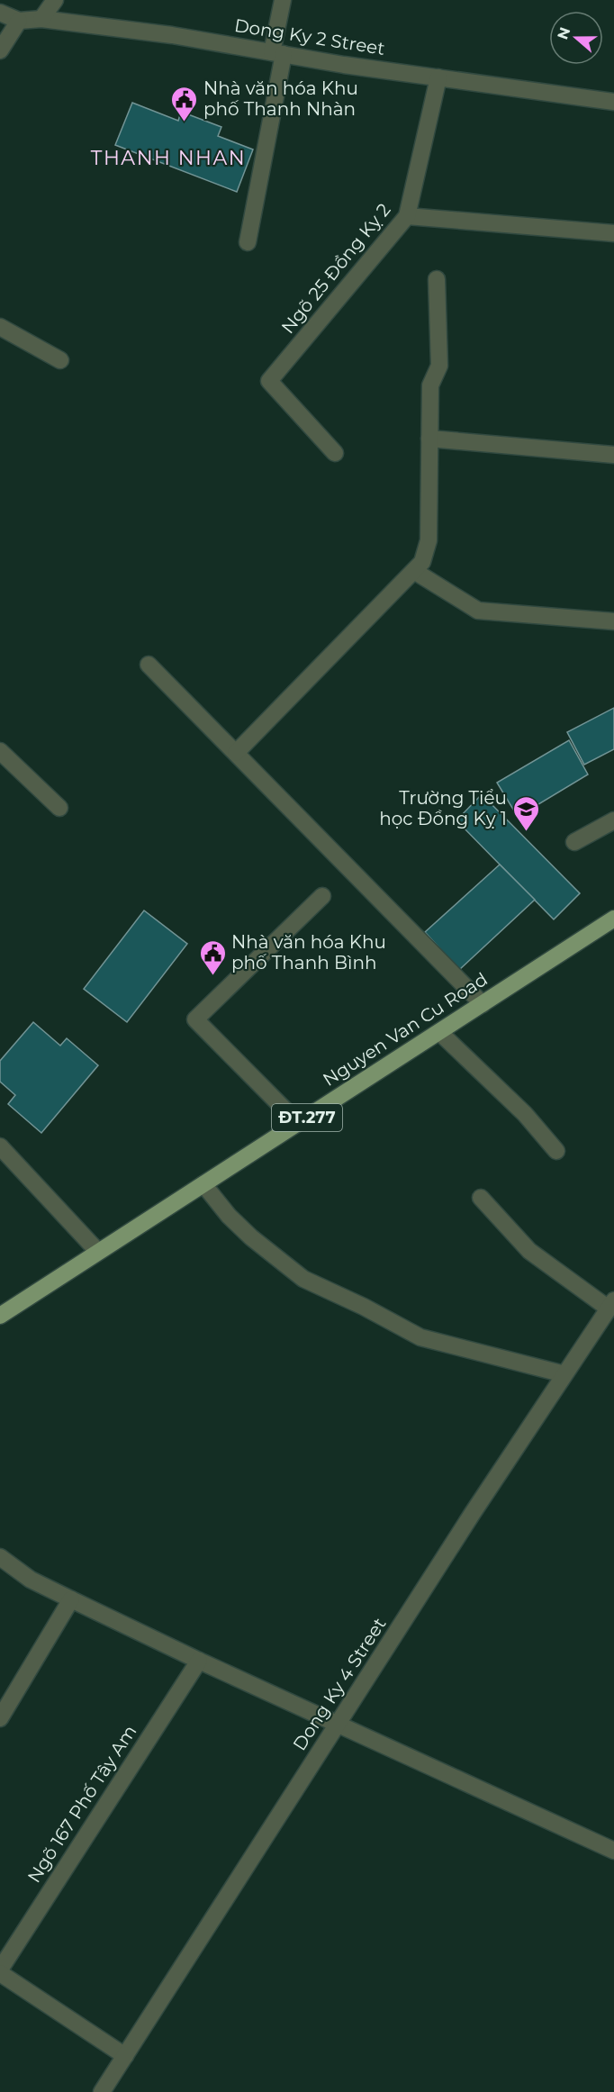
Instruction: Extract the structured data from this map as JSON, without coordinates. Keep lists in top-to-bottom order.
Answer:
{
  "streets": {
    "main road": ["Nguyen Van Cu Road", "ĐT.277"],
    "street": [
      "Dong Ky 2 Street",
      "Ngõ 25 Đồng Kỵ 2",
      "Dong Ky 4 Street",
      "Ngõ 167 Phố Tây Am"
    ]
  },
  "crossings": [
    ["Dong Ky 2 Street", "Ngõ 25 Đồng Kỵ 2"]
  ],
  "districts": ["THANH NHAN"],
  "places": {
    "public building": ["Nhà văn hóa Khu phố Thanh Nhàn", "Nhà văn hóa Khu phố Thanh Bình"],
    "school or university": ["Trường Tiểu học Đồng Kỵ 1"]
  },
  "north": "left"
}
